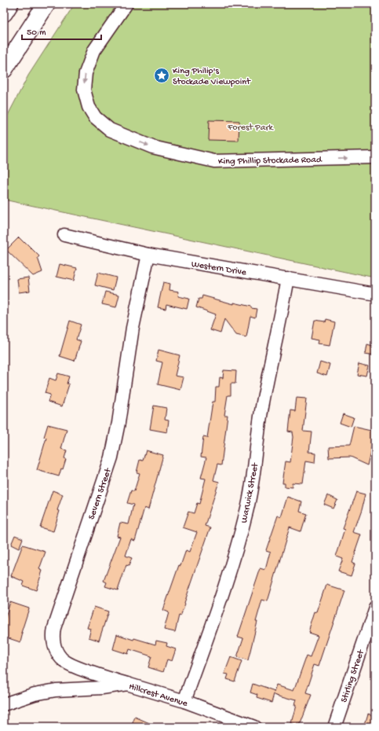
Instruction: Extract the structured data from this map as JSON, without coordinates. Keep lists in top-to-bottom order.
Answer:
{
  "streets": {
    "street": [
      "King Phillip Stockade Road",
      "Western Drive",
      "Warwick Street",
      "Severn Street",
      "Stirling Street",
      "Hillcrest Avenue"
    ]
  },
  "crossings": [
    ["Western Drive", "Warwick Street"],
    ["Western Drive", "Severn Street"],
    ["Warwick Street", "Hillcrest Avenue"],
    ["Severn Street", "Hillcrest Avenue"]
  ],
  "parks": ["Forest Park"],
  "places": {
    "place": ["King Philip's Stockade Viewpoint"]
  },
  "scale_bar": "50 m"
}
